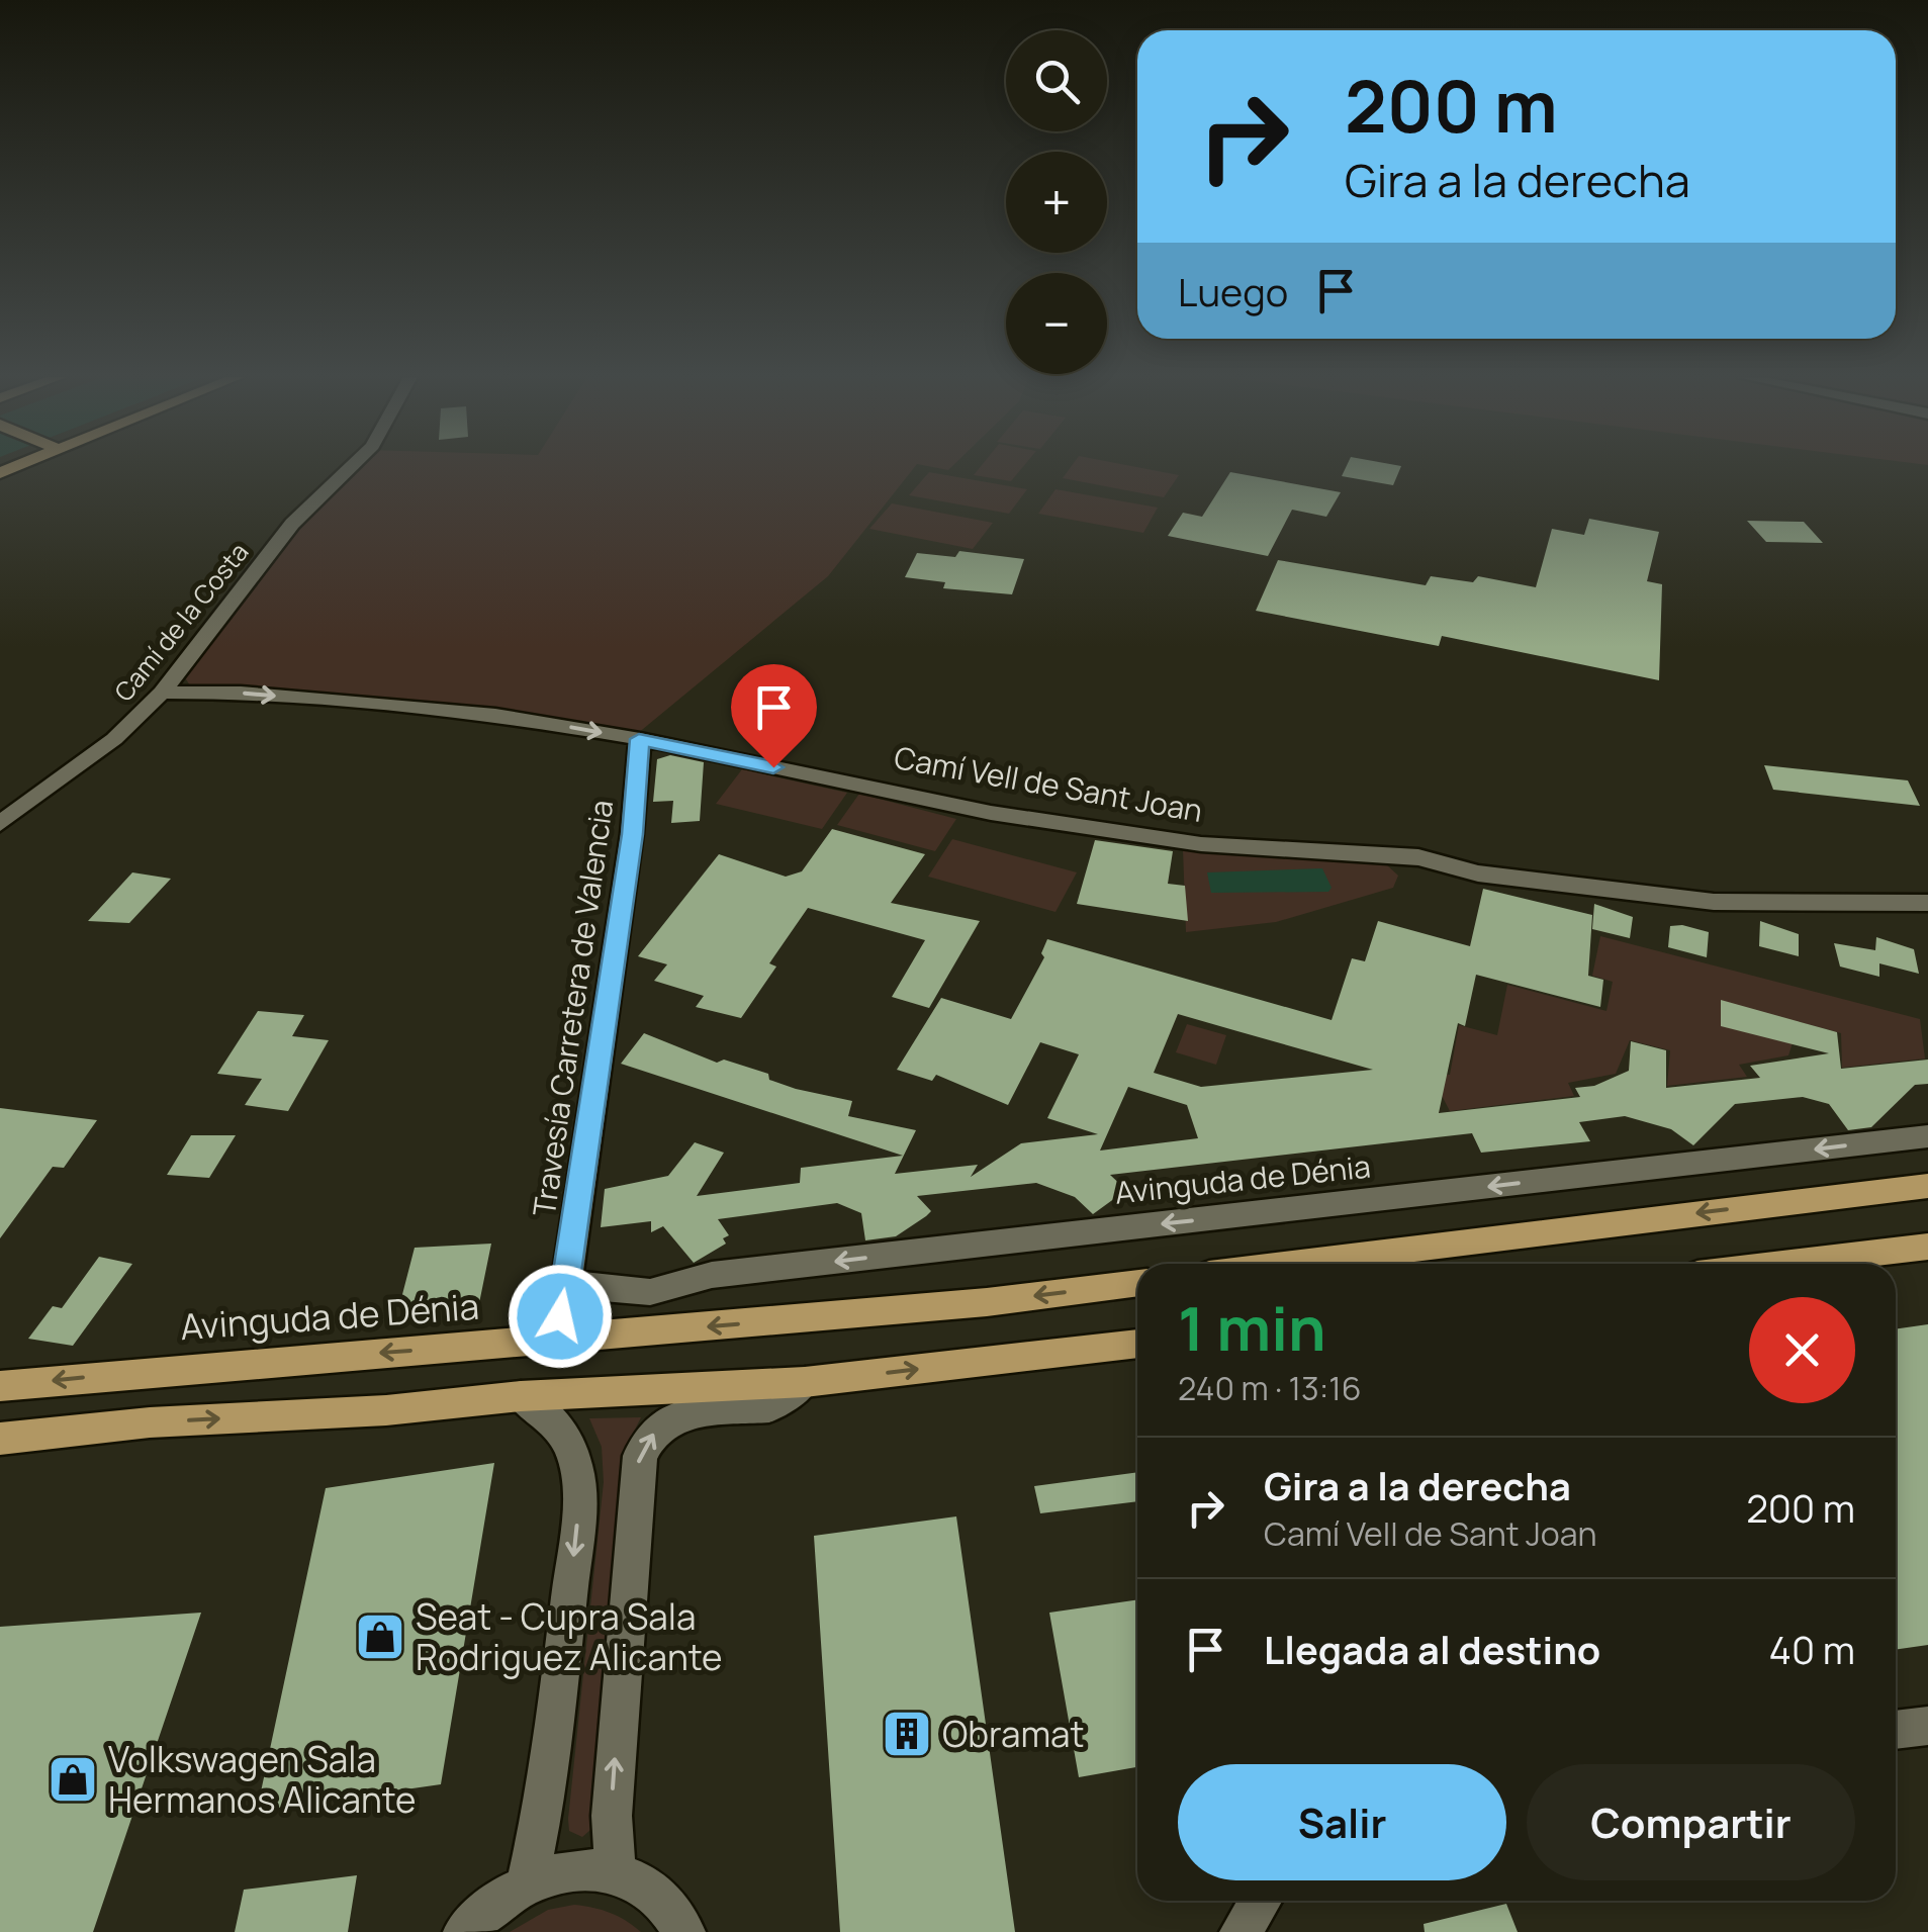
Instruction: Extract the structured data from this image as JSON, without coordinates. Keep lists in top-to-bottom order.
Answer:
{
  "streets": {
    "main road": ["Avinguda de Dénia"],
    "street": ["Camí de la Costa", "Camí Vell de Sant Joan", "Travesía Carretera de Valencia"]
  },
  "crossings": [
    ["Camí de la Costa", "Camí Vell de Sant Joan"],
    ["Camí Vell de Sant Joan", "Travesía Carretera de Valencia"],
    ["Travesía Carretera de Valencia", "Avinguda de Dénia"]
  ],
  "one_way": ["Avinguda de Dénia"],
  "places": {
    "shop": ["Seat - Cupra Sala Rodriguez Alicante", "Volkswagen Sala Hermanos Alicante"],
    "building": ["Obramat"]
  },
  "page": {
    "map_buttons": ["+", "−"],
    "turn": ["200 m", "Gira a la derecha"],
    "then": "Luego",
    "heading": ["1 min", "240 m · 13:16"],
    "list": [
      {
        "name": "Gira a la derecha",
        "note": "Camí Vell de Sant Joan",
        "value": "200 m"
      },
      {
        "name": "Llegada al destino",
        "value": "40 m"
      }
    ],
    "buttons": ["Salir", "Compartir"]
  }
}
